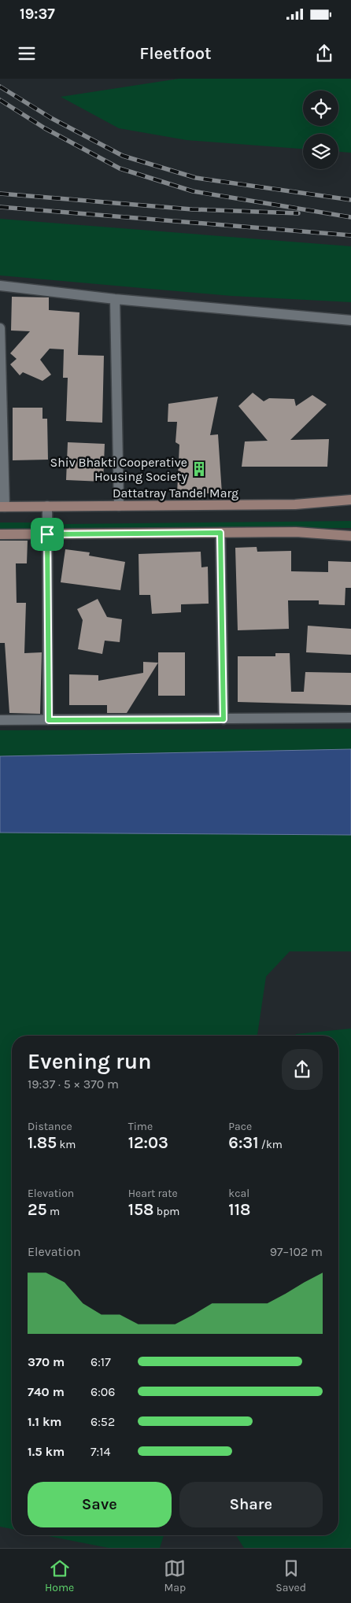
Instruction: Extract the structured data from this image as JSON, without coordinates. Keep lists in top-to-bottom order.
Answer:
{
  "streets": {
    "main road": ["Dattatray Tandel Marg"]
  },
  "places": {
    "building": ["Shiv Bhakti Cooperative Housing Society"]
  },
  "page": {
    "status": "19:37",
    "header": "Fleetfoot",
    "heading": ["Evening run", "19:37 · 5 × 370 m"],
    "stats": [
      ["Distance", "1.85 km"],
      ["Time", "12:03"],
      ["Pace", "6:31 /km"],
      ["Elevation", "25 m"],
      ["Heart rate", "158 bpm"],
      ["kcal", "118"]
    ],
    "chart": ["Elevation", "97–102 m"],
    "list": [
      {
        "name": "370 m",
        "note": "6:17"
      },
      {
        "name": "740 m",
        "note": "6:06"
      },
      {
        "name": "1.1 km",
        "note": "6:52"
      },
      {
        "name": "1.5 km",
        "note": "7:14"
      }
    ],
    "buttons": ["Save", "Share"],
    "tabs": ["Home", "Map", "Saved"]
  }
}
